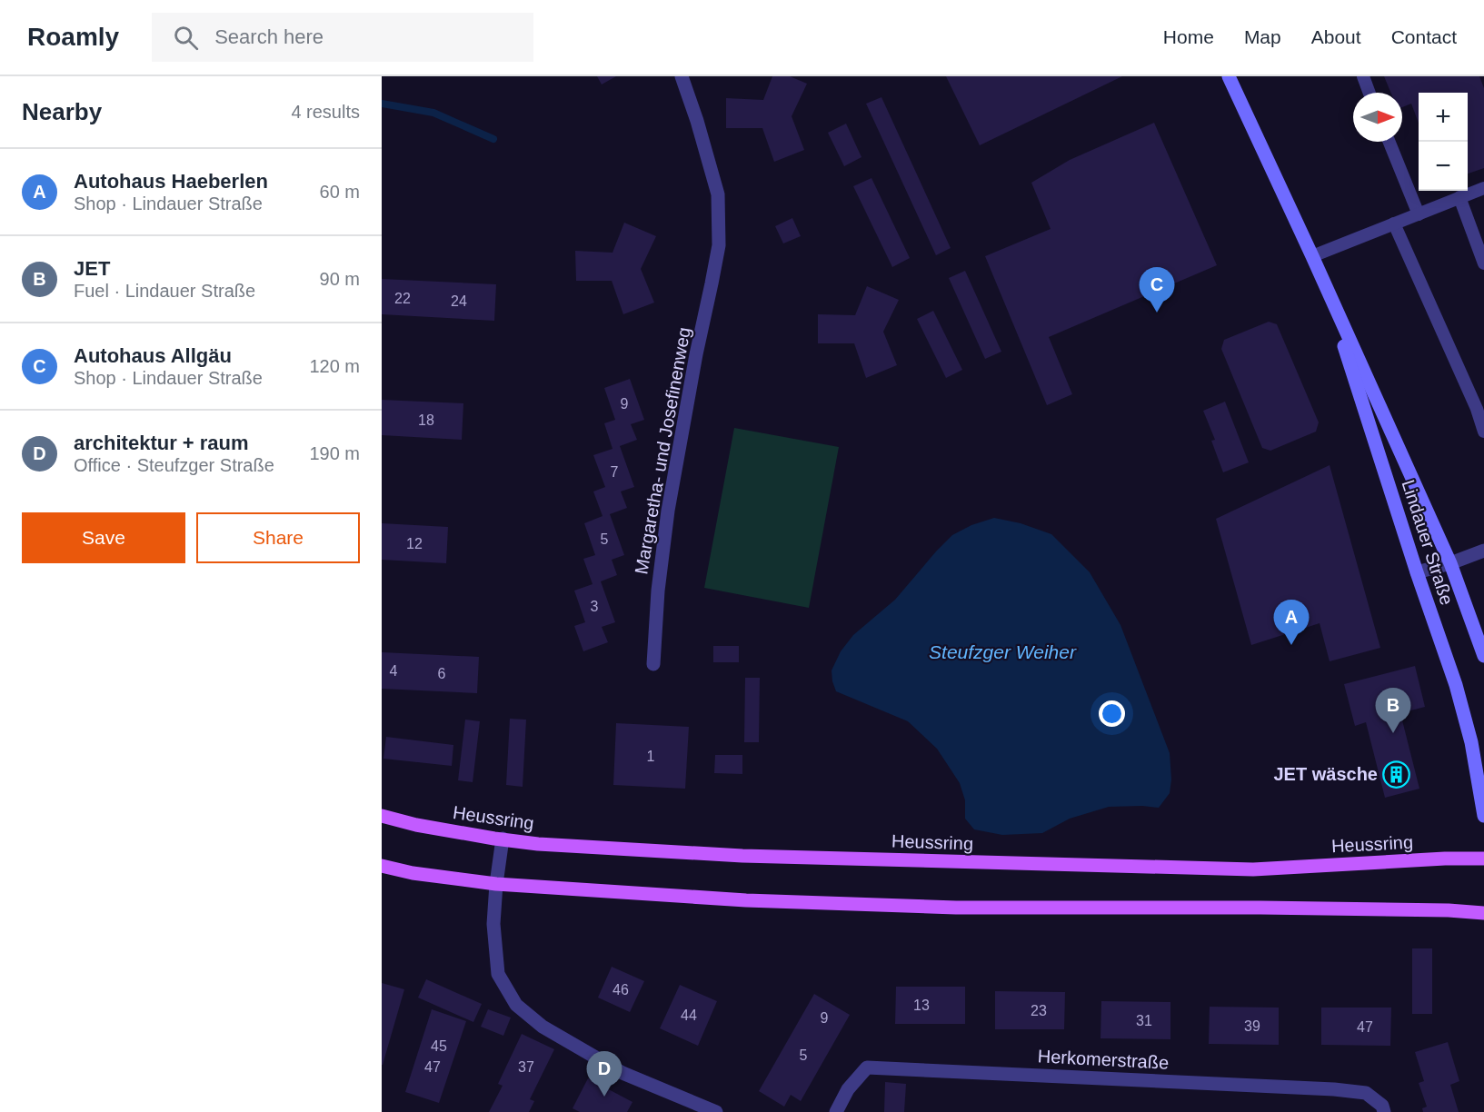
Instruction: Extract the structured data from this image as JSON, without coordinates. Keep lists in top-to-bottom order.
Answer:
{
  "streets": {
    "main road": ["Lindauer Straße", "Heussring"],
    "street": ["Margaretha- und Josefinenweg", "Herkomerstraße"]
  },
  "water": ["Steufzger Weiher"],
  "places": {
    "building": ["JET wäsche"]
  },
  "house_numbers": [
    "22",
    "24",
    "9",
    "18",
    "7",
    "5",
    "12",
    "3",
    "4",
    "6",
    "1",
    "46",
    "13",
    "23",
    "44",
    "9",
    "31",
    "39",
    "47",
    "45",
    "5",
    "47",
    "37"
  ],
  "north": "right",
  "page": {
    "header": "Roamly",
    "search": "Search here",
    "nav": [
      "Home",
      "Map",
      "About",
      "Contact"
    ],
    "heading": ["Nearby", "4 results"],
    "map_buttons": ["+", "−"],
    "list": [
      {
        "mark": "A",
        "name": "Autohaus Haeberlen",
        "note": "Shop · Lindauer Straße",
        "value": "60 m"
      },
      {
        "mark": "B",
        "name": "JET",
        "note": "Fuel · Lindauer Straße",
        "value": "90 m"
      },
      {
        "mark": "C",
        "name": "Autohaus Allgäu",
        "note": "Shop · Lindauer Straße",
        "value": "120 m"
      },
      {
        "mark": "D",
        "name": "architektur + raum",
        "note": "Office · Steufzger Straße",
        "value": "190 m"
      }
    ],
    "pins": [
      "C",
      "A",
      "B",
      "D"
    ],
    "buttons": ["Save", "Share"]
  }
}
